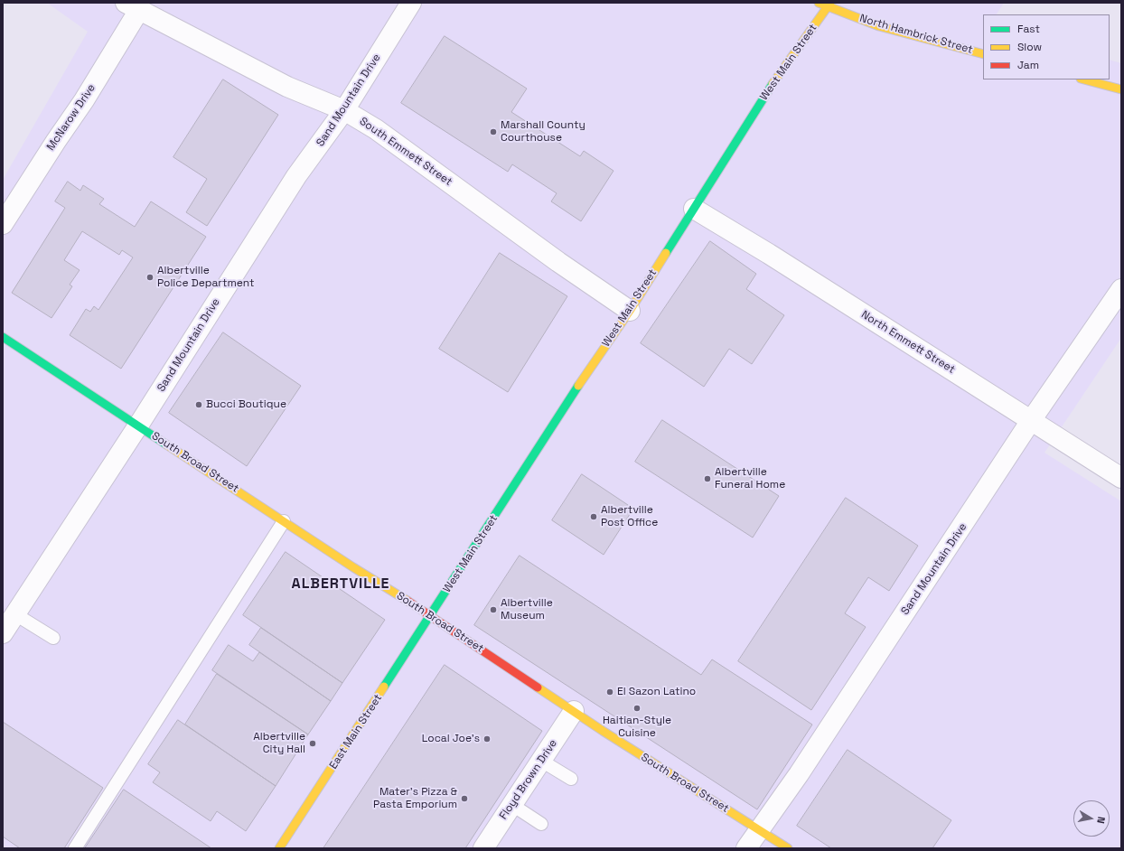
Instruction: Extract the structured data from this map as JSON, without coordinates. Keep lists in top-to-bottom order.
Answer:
{
  "streets": {
    "main road": [
      "North Hambrick Street",
      "West Main Street",
      "South Broad Street",
      "East Main Street"
    ],
    "street": [
      "Sand Mountain Drive",
      "McNarow Drive",
      "South Emmett Street",
      "North Emmett Street",
      "Floyd Brown Drive"
    ]
  },
  "crossings": [
    ["North Hambrick Street", "West Main Street"],
    ["West Main Street", "South Emmett Street"],
    ["West Main Street", "North Emmett Street"],
    ["West Main Street", "South Broad Street"],
    ["West Main Street", "East Main Street"],
    ["Sand Mountain Drive", "South Emmett Street"],
    ["Sand Mountain Drive", "North Emmett Street"],
    ["Sand Mountain Drive", "South Broad Street"],
    ["McNarow Drive", "South Emmett Street"],
    ["South Broad Street", "East Main Street"],
    ["South Broad Street", "Floyd Brown Drive"]
  ],
  "districts": ["ALBERTVILLE"],
  "places": [
    "Marshall County Courthouse",
    "Albertville Police Department",
    "Bucci Boutique",
    "Albertville Funeral Home",
    "Albertville Post Office",
    "Albertville Museum",
    "El Sazon Latino",
    "Haitian-Style Cuisine",
    "Local Joe's",
    "Albertville City Hall",
    "Mater's Pizza & Pasta Emporium"
  ],
  "legend": ["Fast", "Slow", "Jam"],
  "north": "right"
}
